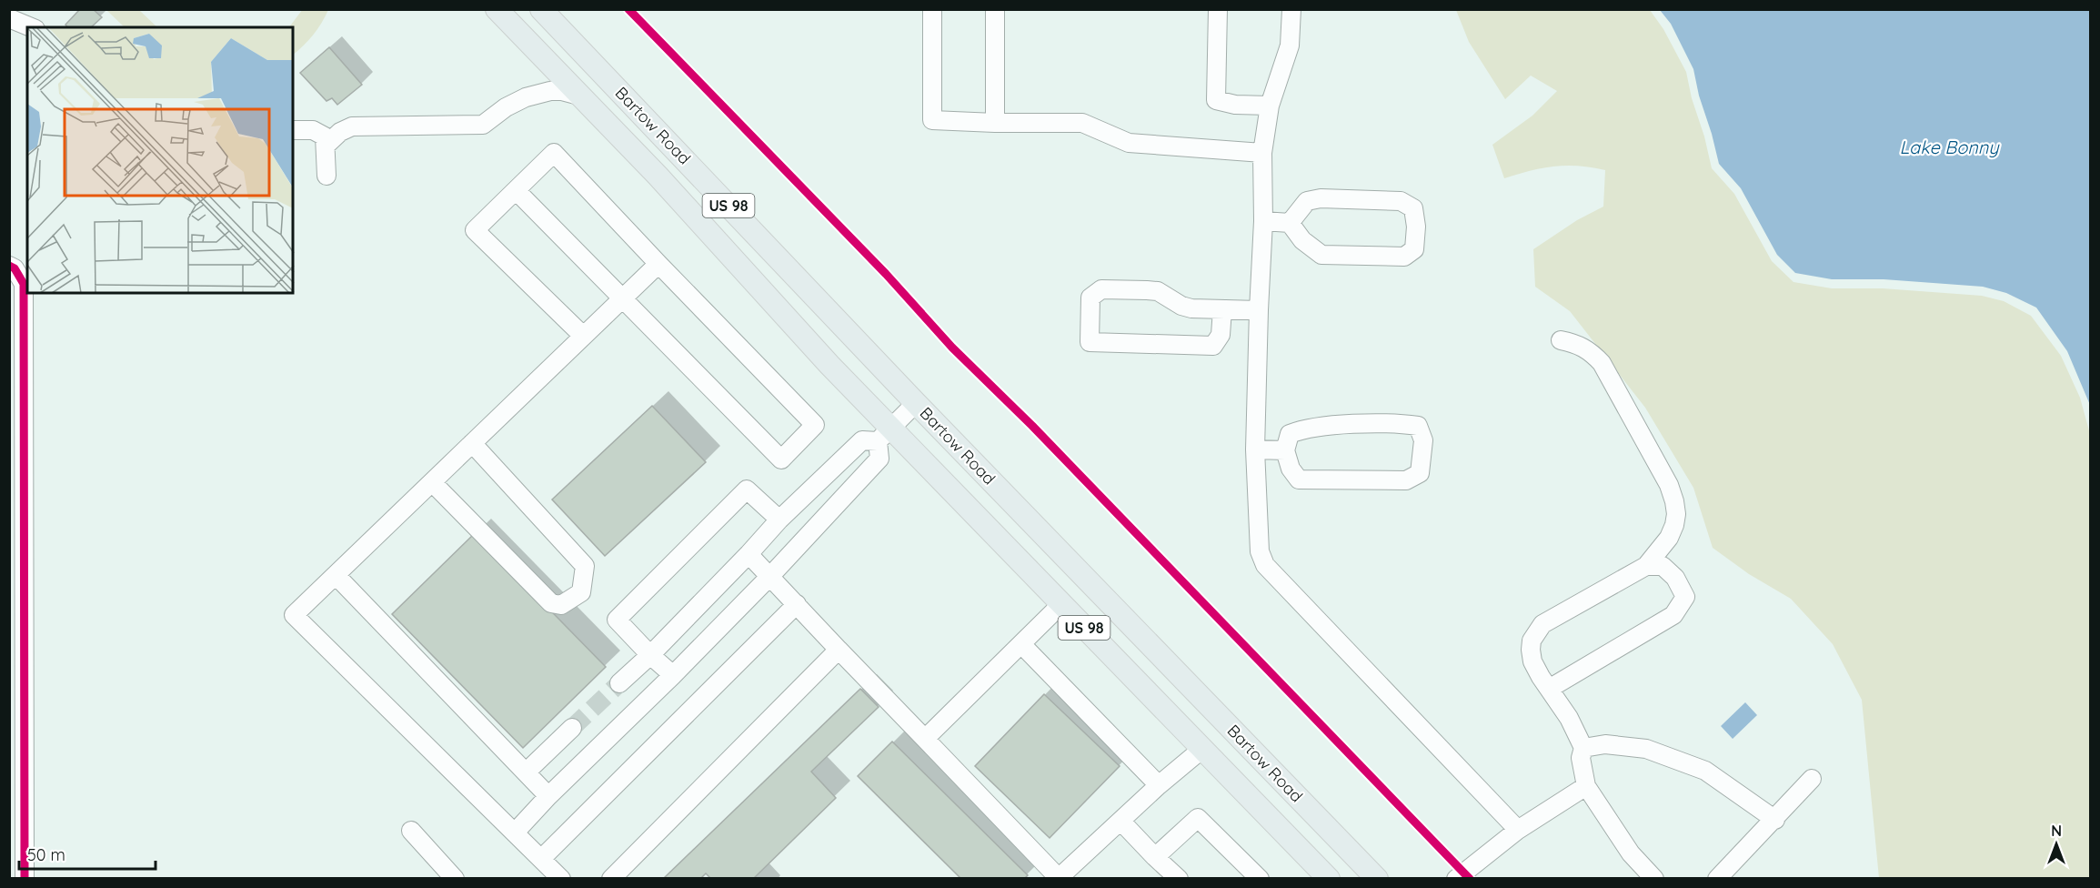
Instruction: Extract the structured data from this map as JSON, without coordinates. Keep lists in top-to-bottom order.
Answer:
{
  "streets": {
    "main road": ["Bartow Road", "US 98"]
  },
  "water": ["Lake Bonny"],
  "scale_bar": "50 m",
  "north": "top"
}
